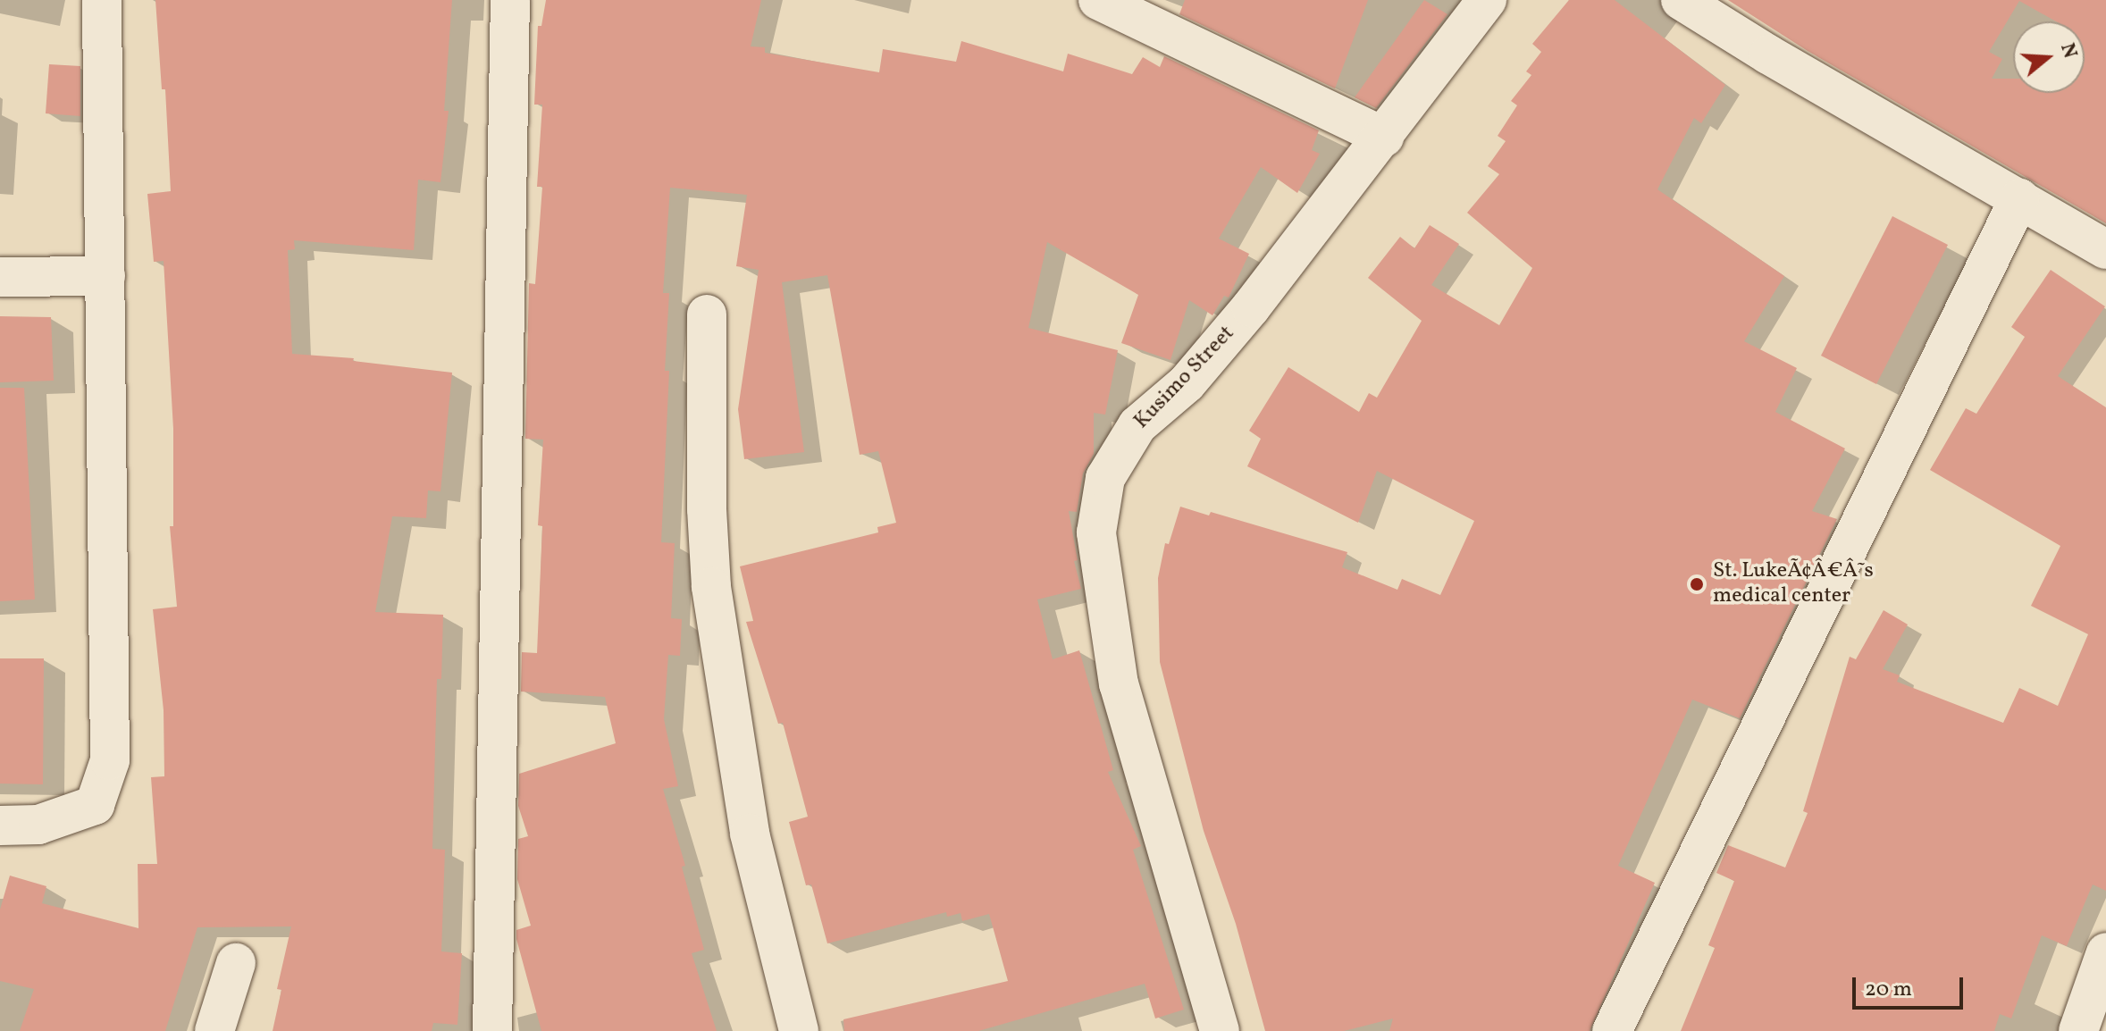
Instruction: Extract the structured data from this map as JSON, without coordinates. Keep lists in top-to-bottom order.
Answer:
{
  "streets": {
    "street": ["Kusimo Street"]
  },
  "places": ["St. LukeÃ¢Â€Â˜s medical center"],
  "scale_bar": "20 m",
  "north": "right"
}
